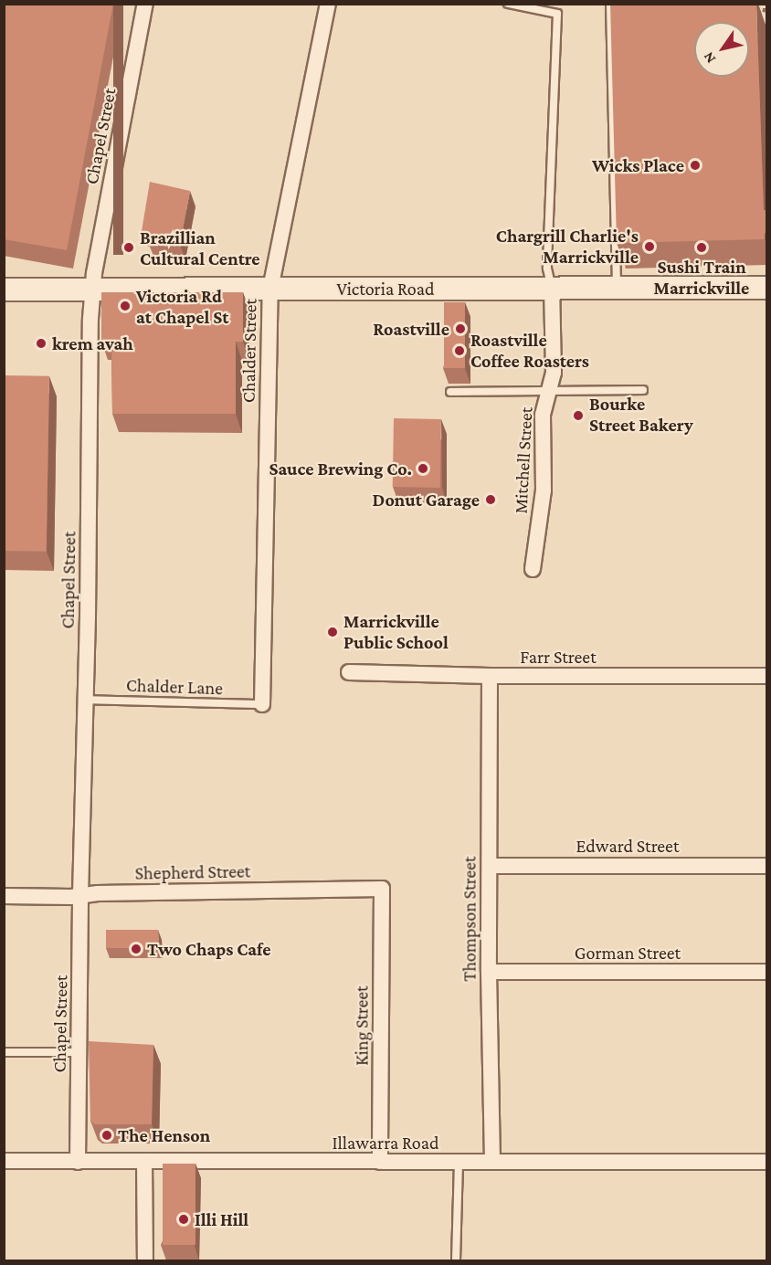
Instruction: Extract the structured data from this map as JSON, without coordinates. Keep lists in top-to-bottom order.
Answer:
{
  "streets": {
    "main road": ["Victoria Road"],
    "street": [
      "Chapel Street",
      "Chalder Street",
      "Mitchell Street",
      "Farr Street",
      "Edward Street",
      "Shepherd Street",
      "Thompson Street",
      "Gorman Street",
      "King Street",
      "Illawarra Road"
    ],
    "lane": ["Chalder Lane"]
  },
  "crossings": [
    ["Chapel Street", "Victoria Road"],
    ["Chapel Street", "Chalder Lane"],
    ["Chapel Street", "Shepherd Street"],
    ["Chapel Street", "Illawarra Road"],
    ["Victoria Road", "Chalder Street"],
    ["Victoria Road", "Mitchell Street"],
    ["Chalder Street", "Chalder Lane"],
    ["Farr Street", "Thompson Street"],
    ["Edward Street", "Thompson Street"],
    ["Shepherd Street", "King Street"],
    ["Thompson Street", "Gorman Street"],
    ["Thompson Street", "Illawarra Road"],
    ["King Street", "Illawarra Road"]
  ],
  "places": [
    "Wicks Place",
    "Chargrill Charlie's Marrickville",
    "Brazillian Cultural Centre",
    "Sushi Train Marrickville",
    "Victoria Rd at Chapel St",
    "Roastville",
    "krem avah",
    "Roastville Coffee Roasters",
    "Bourke Street Bakery",
    "Sauce Brewing Co.",
    "Donut Garage",
    "Marrickville Public School",
    "Two Chaps Cafe",
    "The Henson",
    "Illi Hill"
  ],
  "north": "bottom left"
}
